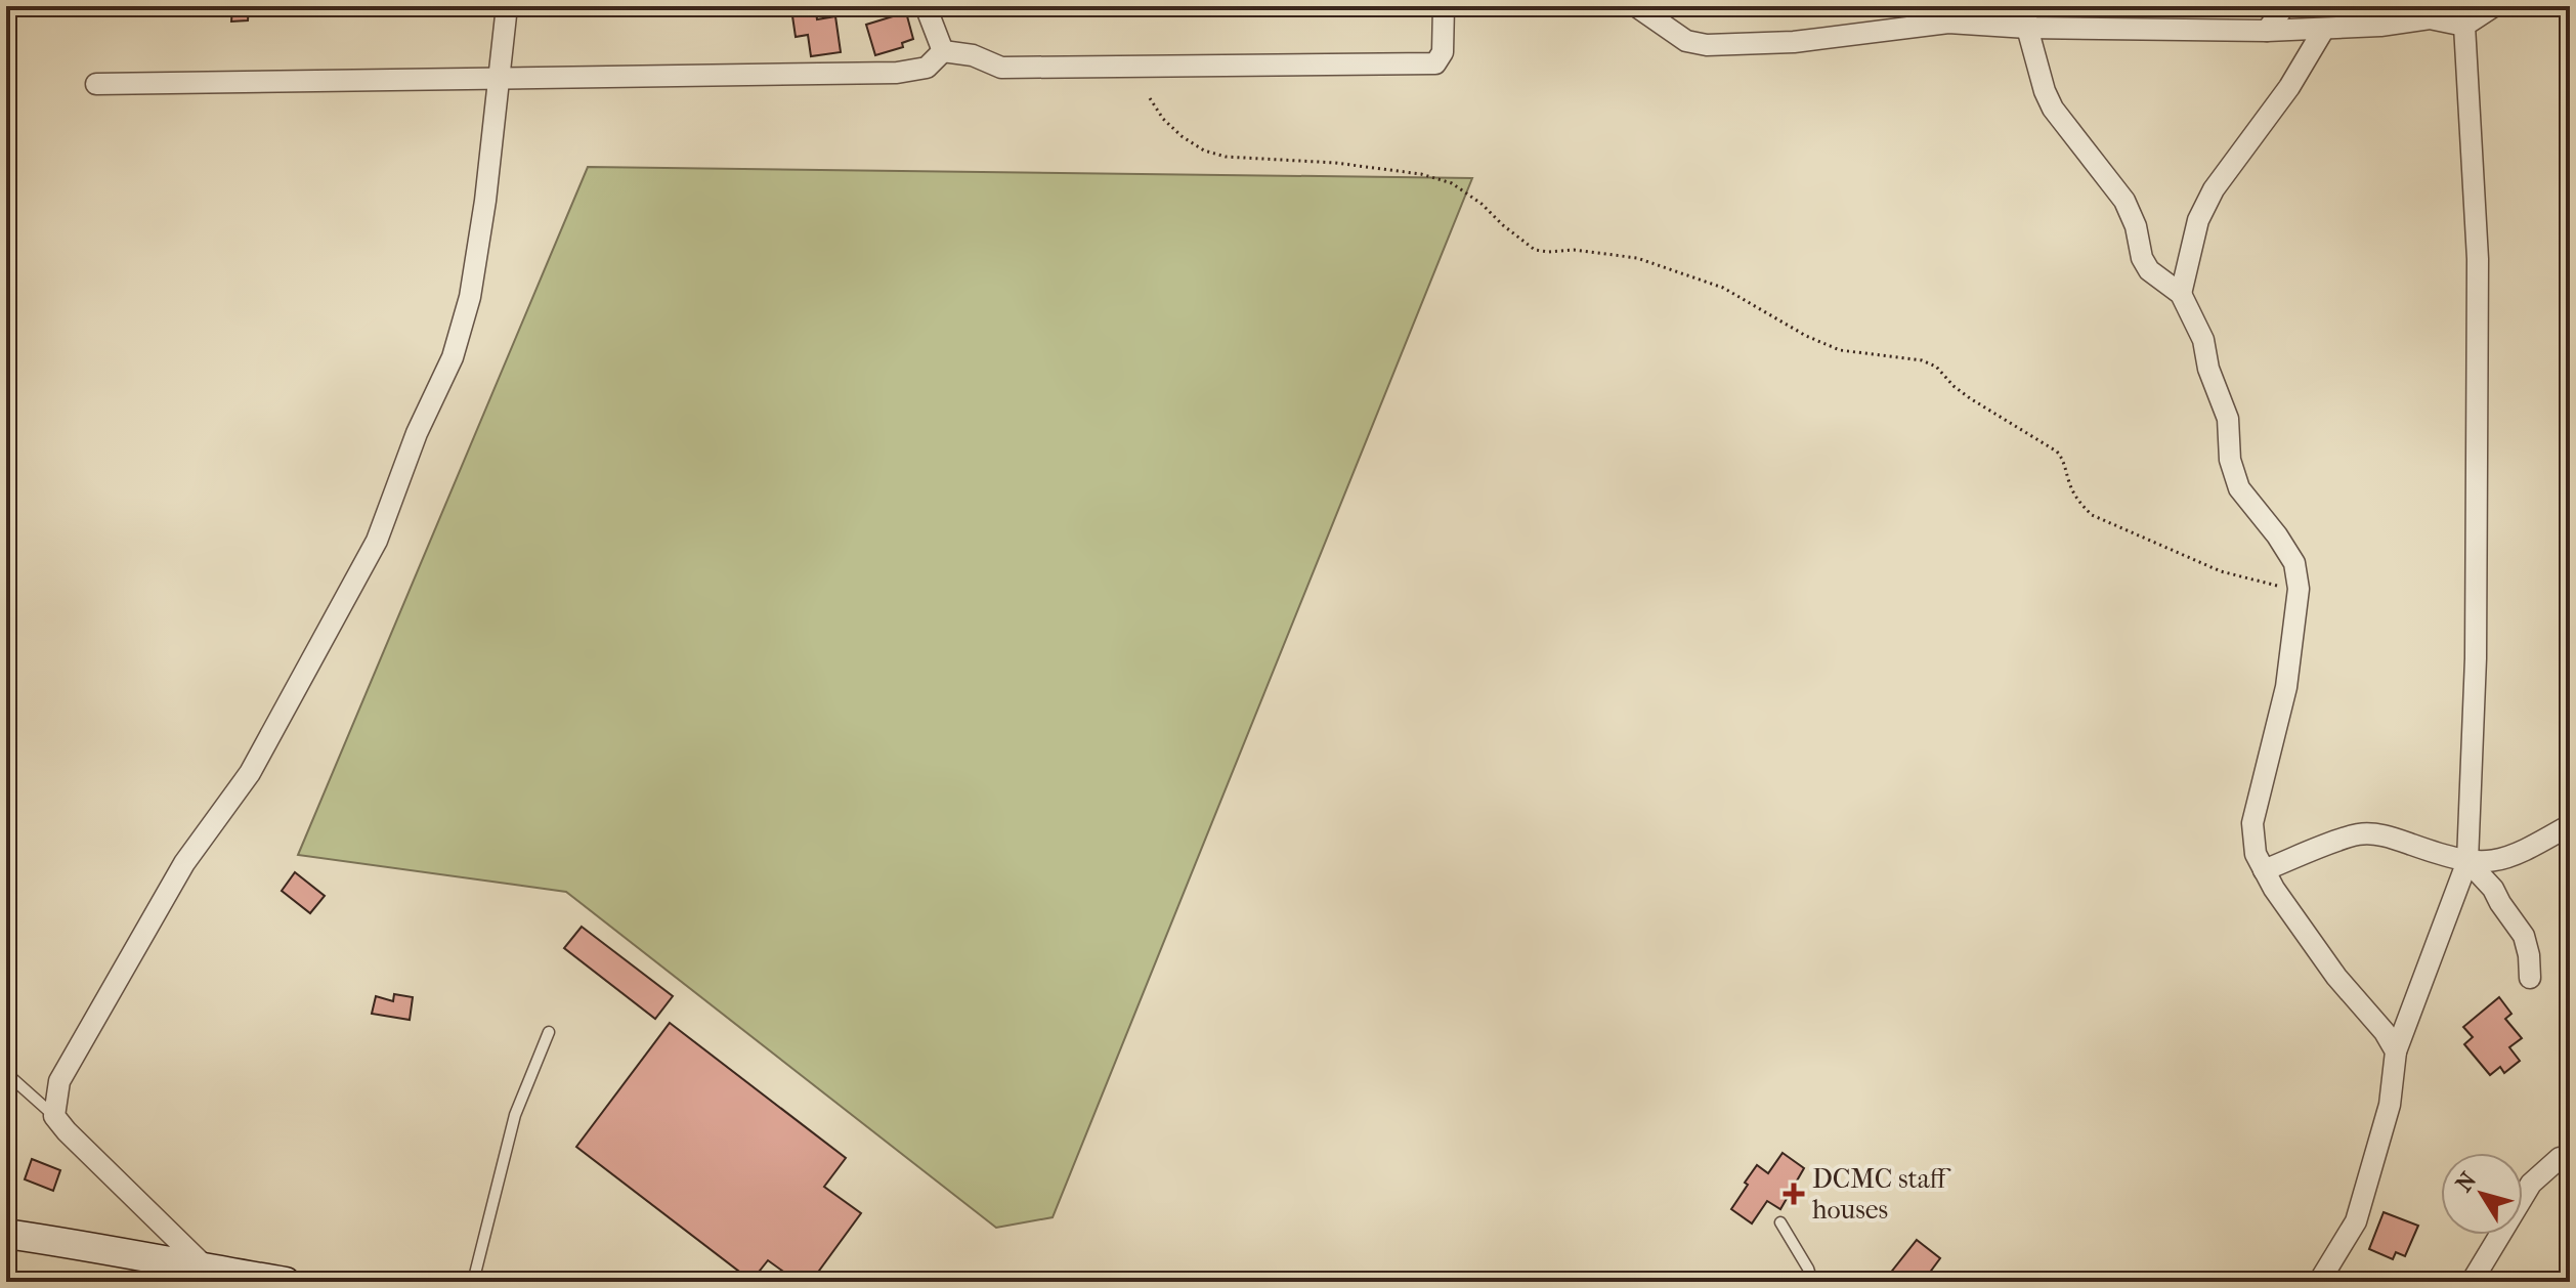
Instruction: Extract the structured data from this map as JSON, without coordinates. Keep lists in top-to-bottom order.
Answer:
{
  "places": {
    "health": ["DCMC staff houses"]
  },
  "north": "top left"
}
